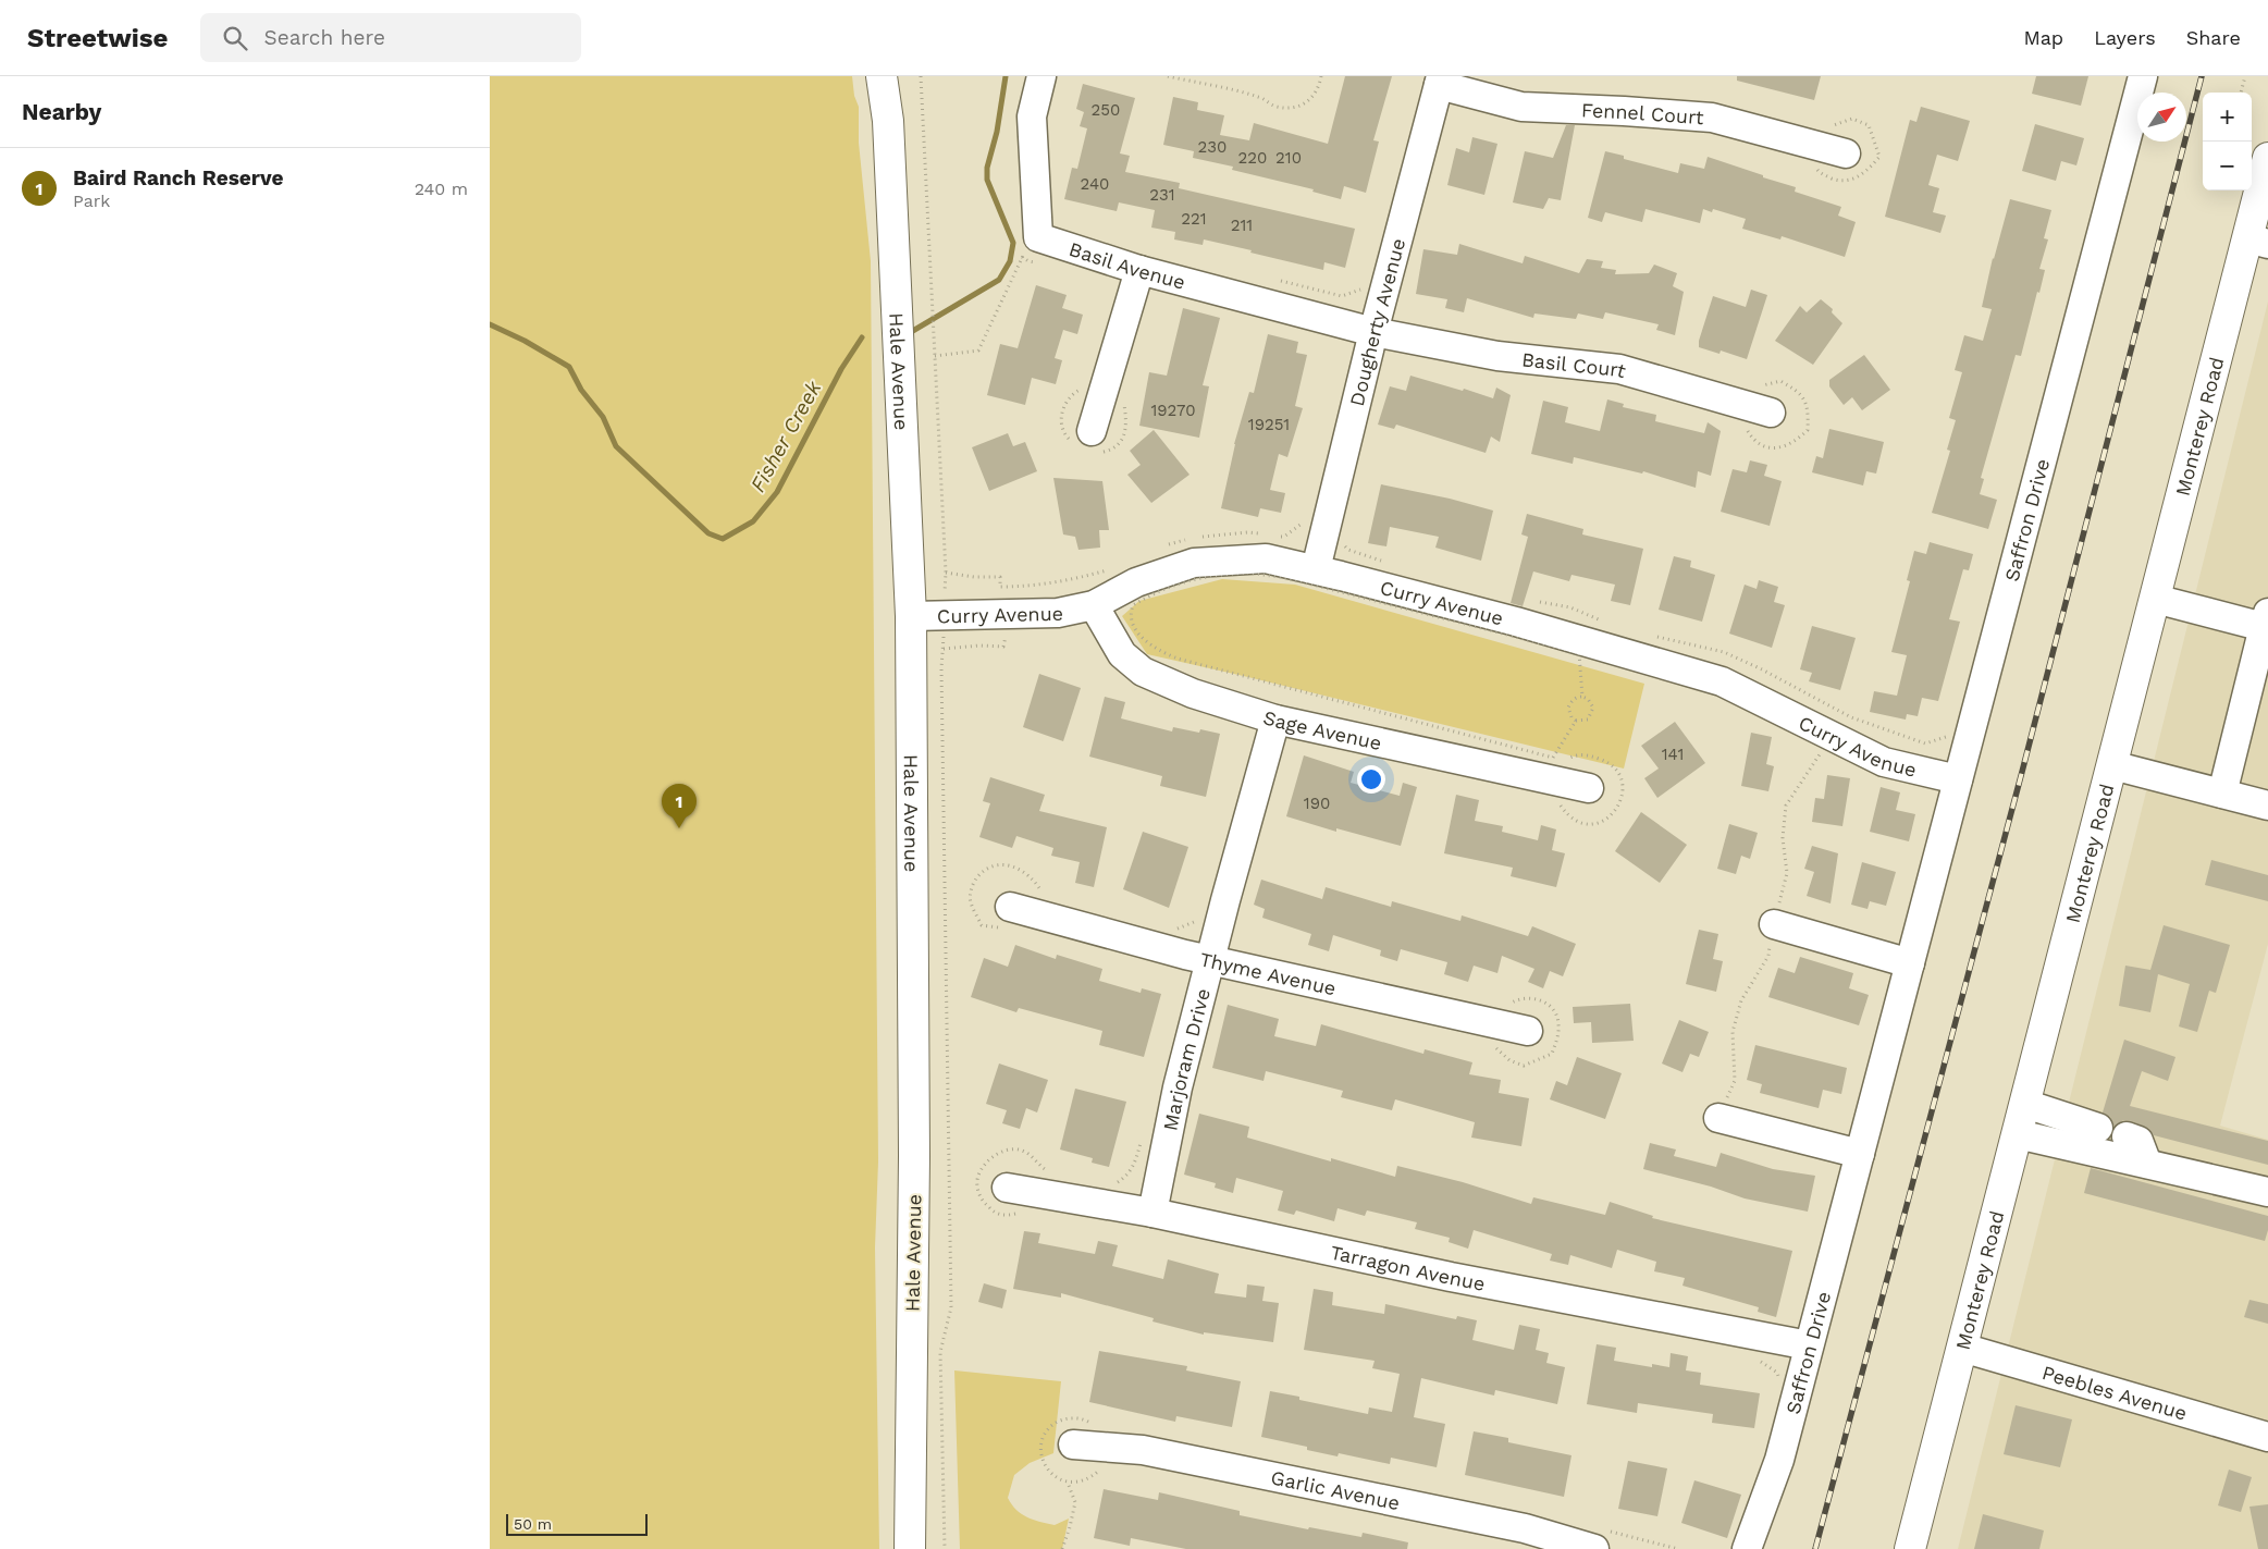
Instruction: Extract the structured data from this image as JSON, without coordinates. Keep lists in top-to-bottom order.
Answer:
{
  "streets": {
    "main road": ["Hale Avenue", "Monterey Road"],
    "street": [
      "Fennel Court",
      "Basil Avenue",
      "Dougherty Avenue",
      "Basil Court",
      "Saffron Drive",
      "Curry Avenue",
      "Sage Avenue",
      "Thyme Avenue",
      "Marjoram Drive",
      "Tarragon Avenue",
      "Peebles Avenue",
      "Garlic Avenue"
    ]
  },
  "crossings": [
    ["Fennel Court", "Dougherty Avenue"],
    ["Basil Avenue", "Dougherty Avenue"],
    ["Basil Avenue", "Basil Court"],
    ["Dougherty Avenue", "Basil Court"],
    ["Dougherty Avenue", "Curry Avenue"],
    ["Hale Avenue", "Curry Avenue"],
    ["Monterey Road", "Peebles Avenue"],
    ["Saffron Drive", "Curry Avenue"],
    ["Saffron Drive", "Tarragon Avenue"],
    ["Curry Avenue", "Sage Avenue"],
    ["Sage Avenue", "Marjoram Drive"],
    ["Thyme Avenue", "Marjoram Drive"],
    ["Marjoram Drive", "Tarragon Avenue"]
  ],
  "water": ["Fisher Creek"],
  "house_numbers": [
    "250",
    "230",
    "220",
    "210",
    "240",
    "231",
    "221",
    "211",
    "19270",
    "19251",
    "141",
    "190"
  ],
  "scale_bar": "50 m",
  "north": "top right",
  "page": {
    "header": "Streetwise",
    "search": "Search here",
    "nav": ["Map", "Layers", "Share"],
    "heading": "Nearby",
    "map_buttons": ["+", "−"],
    "list": [
      {
        "mark": "1",
        "name": "Baird Ranch Reserve",
        "note": "Park",
        "value": "240 m"
      }
    ],
    "pins": "1",
    "scale": "50 m"
  }
}
